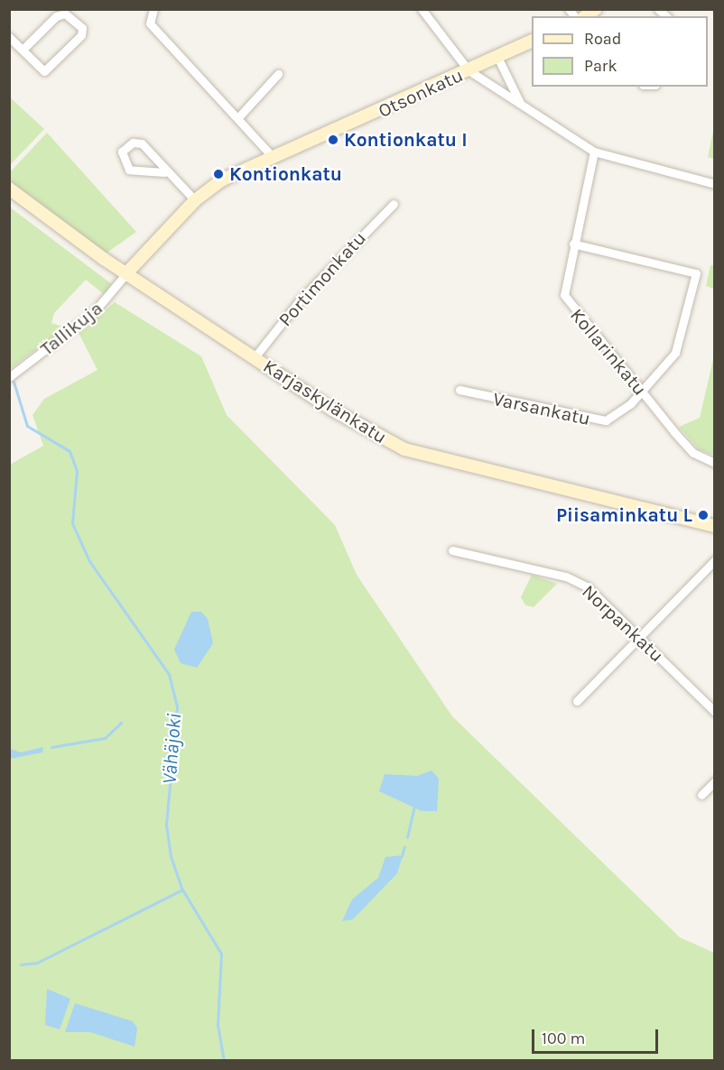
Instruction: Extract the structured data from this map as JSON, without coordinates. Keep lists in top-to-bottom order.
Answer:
{
  "streets": {
    "street": [
      "Otsonkatu",
      "Portimonkatu",
      "Tallikuja",
      "Kollarinkatu",
      "Karjaskylänkatu",
      "Varsankatu",
      "Norpankatu"
    ]
  },
  "crossings": [
    ["Otsonkatu", "Tallikuja"],
    ["Otsonkatu", "Karjaskylänkatu"],
    ["Portimonkatu", "Karjaskylänkatu"],
    ["Tallikuja", "Karjaskylänkatu"],
    ["Kollarinkatu", "Varsankatu"]
  ],
  "water": ["Vähäjoki"],
  "places": ["Kontionkatu I", "Kontionkatu", "Piisaminkatu L"],
  "legend": ["Road", "Park"],
  "scale_bar": "100 m"
}
